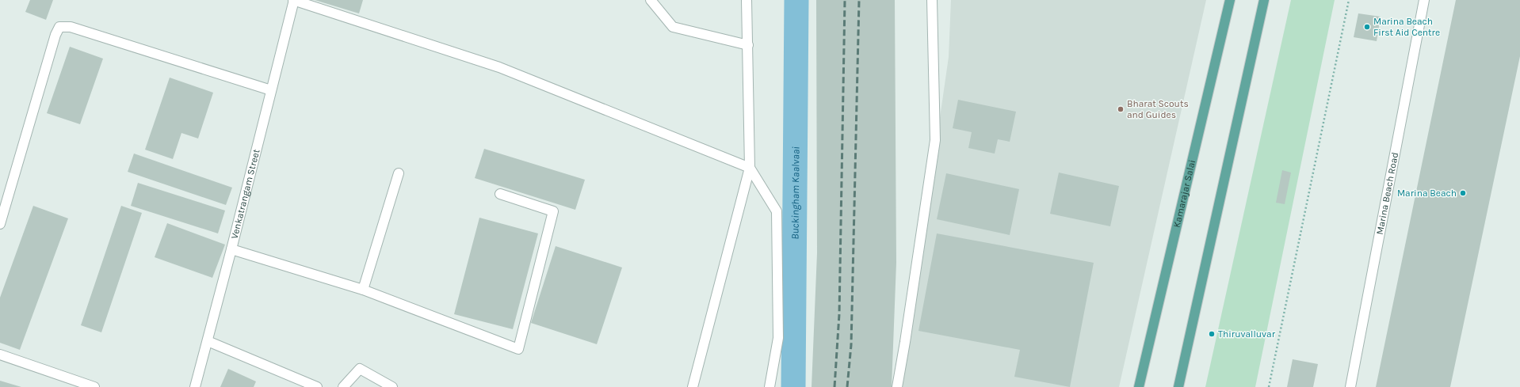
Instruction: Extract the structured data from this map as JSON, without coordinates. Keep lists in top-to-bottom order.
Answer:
{
  "streets": {
    "main road": ["Kamarajar Salai"],
    "street": ["Venkatrangam Street", "Marina Beach Road"]
  },
  "water": ["Buckingham Kaalvaai"],
  "places": [
    "Marina Beach First Aid Centre",
    "Bharat Scouts and Guides",
    "Marina Beach",
    "Thiruvalluvar"
  ]
}
